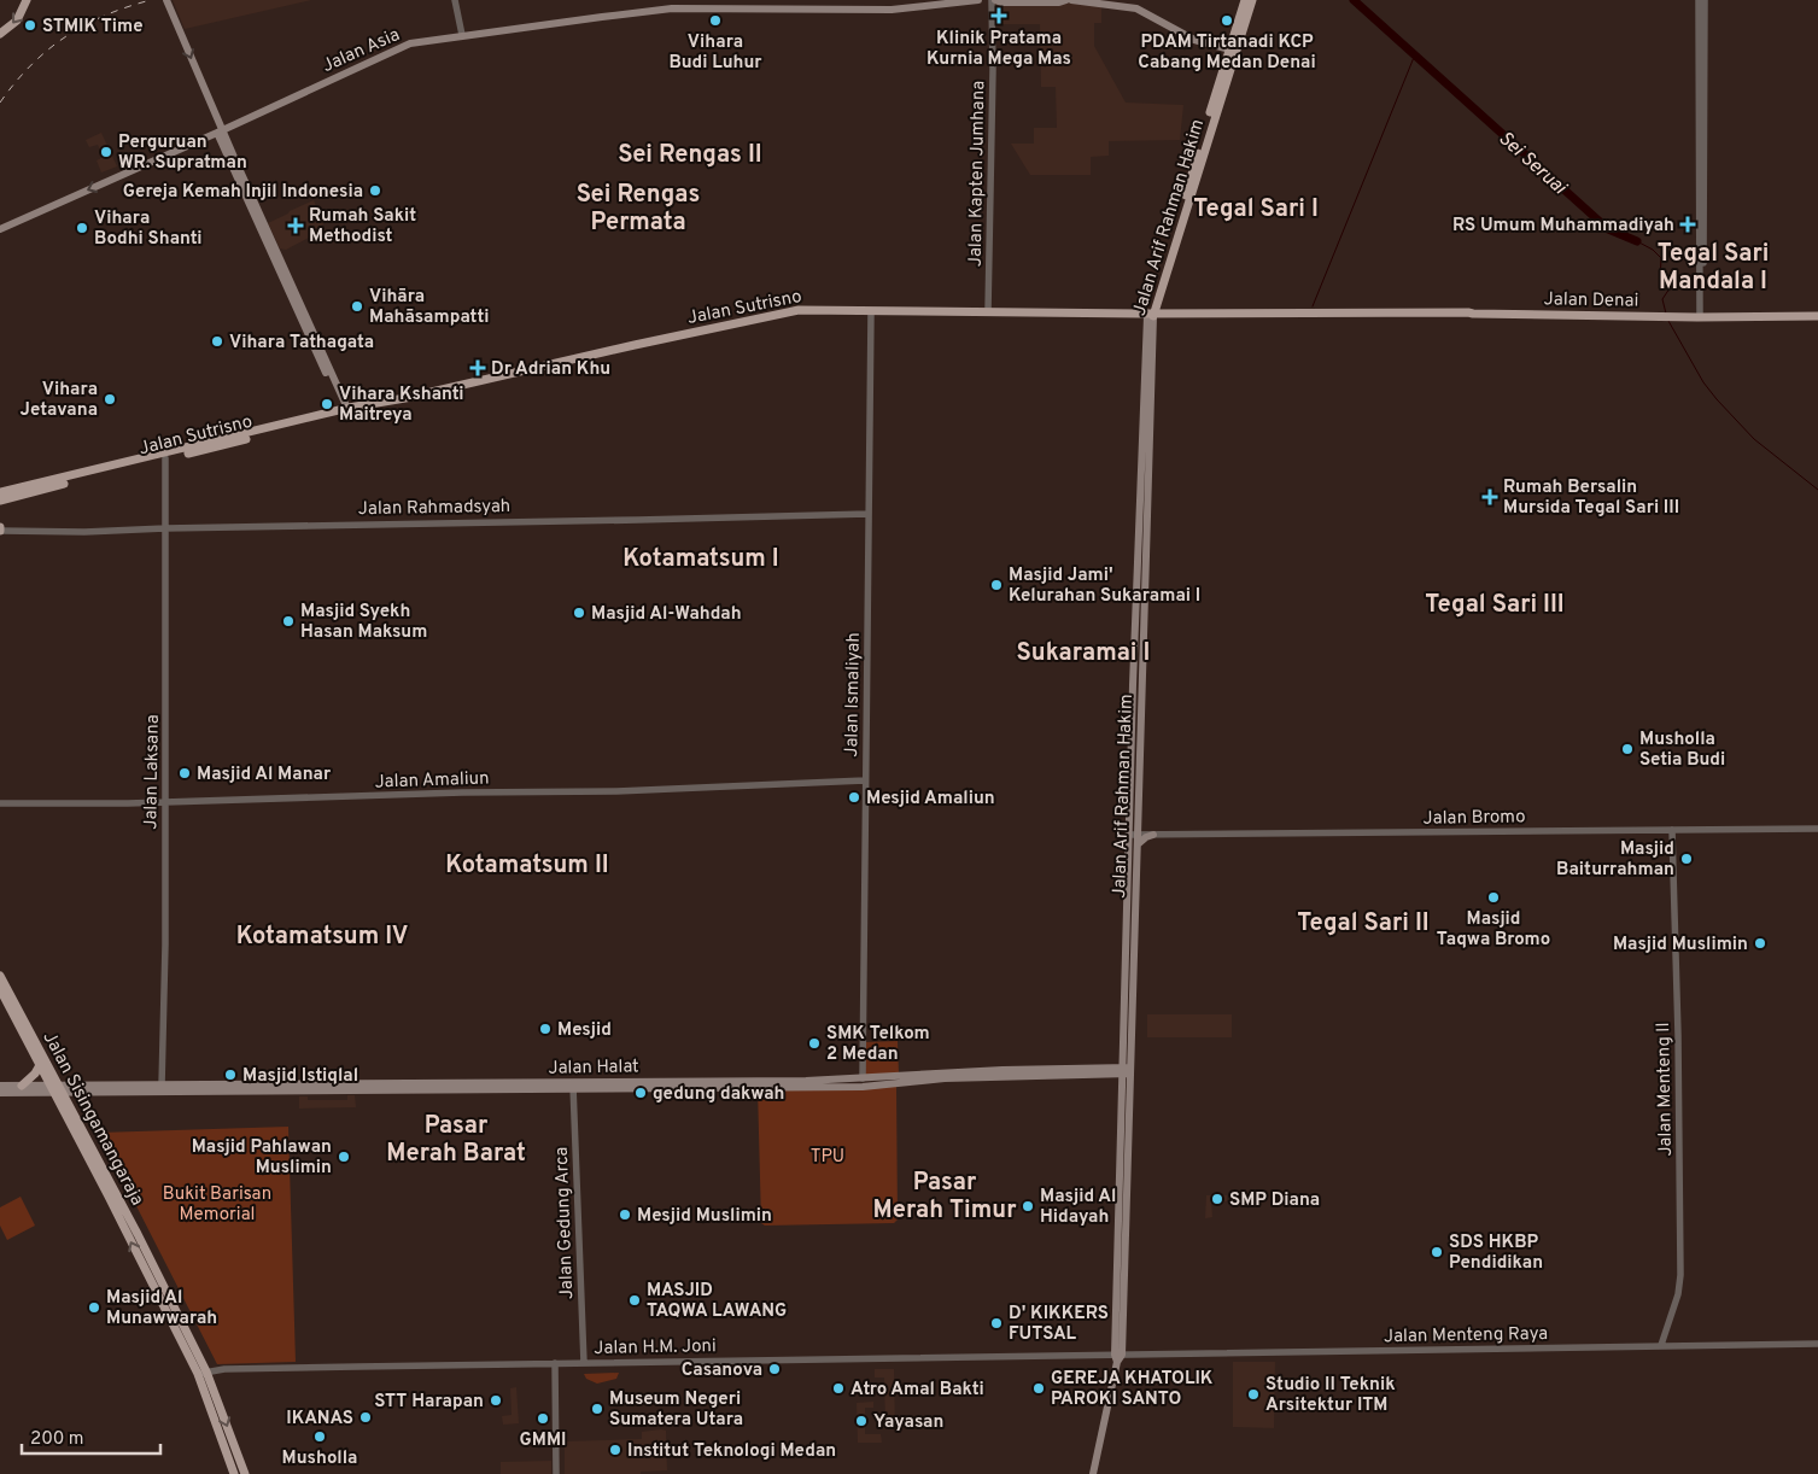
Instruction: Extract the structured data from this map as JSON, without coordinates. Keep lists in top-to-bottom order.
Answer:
{
  "streets": {
    "main road": [
      "Jalan Asia",
      "Jalan Arif Rahman Hakim",
      "Jalan Denai",
      "Jalan Sutrisno",
      "Jalan Halat",
      "Jalan Sisingamangaraja"
    ],
    "street": [
      "Jalan Kapten Jumhana",
      "Jalan Rahmadsyah",
      "Jalan Ismaliyah",
      "Jalan Laksana",
      "Jalan Amaliun",
      "Jalan Bromo",
      "Jalan Menteng II",
      "Jalan Gedung Arca",
      "Jalan Menteng Raya",
      "Jalan H.M. Joni"
    ]
  },
  "crossings": [
    ["Jalan Kapten Jumhana", "Jalan Sutrisno"],
    ["Jalan Arif Rahman Hakim", "Jalan Denai"],
    ["Jalan Arif Rahman Hakim", "Jalan Sutrisno"],
    ["Jalan Arif Rahman Hakim", "Jalan Bromo"],
    ["Jalan Arif Rahman Hakim", "Jalan Halat"],
    ["Jalan Arif Rahman Hakim", "Jalan Menteng Raya"],
    ["Jalan Arif Rahman Hakim", "Jalan H.M. Joni"],
    ["Jalan Denai", "Jalan Sutrisno"],
    ["Jalan Sutrisno", "Jalan Ismaliyah"],
    ["Jalan Sutrisno", "Jalan Laksana"],
    ["Jalan Rahmadsyah", "Jalan Ismaliyah"],
    ["Jalan Rahmadsyah", "Jalan Laksana"],
    ["Jalan Ismaliyah", "Jalan Amaliun"],
    ["Jalan Ismaliyah", "Jalan Halat"],
    ["Jalan Laksana", "Jalan Amaliun"],
    ["Jalan Laksana", "Jalan Halat"],
    ["Jalan Bromo", "Jalan Menteng II"],
    ["Jalan Halat", "Jalan Sisingamangaraja"],
    ["Jalan Halat", "Jalan Gedung Arca"],
    ["Jalan Menteng II", "Jalan Menteng Raya"],
    ["Jalan Sisingamangaraja", "Jalan H.M. Joni"],
    ["Jalan Gedung Arca", "Jalan H.M. Joni"],
    ["Jalan Menteng Raya", "Jalan H.M. Joni"]
  ],
  "districts": [
    "Sei Rengas II",
    "Sei Rengas Permata",
    "Tegal Sari I",
    "Tegal Sari Mandala I",
    "Kotamatsum I",
    "Tegal Sari III",
    "Sukaramai I",
    "Kotamatsum II",
    "Tegal Sari II",
    "Kotamatsum IV",
    "Pasar Merah Barat",
    "Pasar Merah Timur"
  ],
  "water": ["Sei Seruai"],
  "parks": ["TPU", "Bukit Barisan Memorial"],
  "places": {
    "health": [
      "Klinik Pratama Kurnia Mega Mas",
      "RS Umum Muhammadiyah",
      "Rumah Sakit Methodist",
      "Dr Adrian Khu",
      "Rumah Bersalin Mursida Tegal Sari III"
    ],
    "other": [
      "Vihara Budi Luhur",
      "PDAM Tirtanadi KCP Cabang Medan Denai",
      "STMIK Time",
      "Perguruan WR. Supratman",
      "Gereja Kemah Injil Indonesia",
      "Vihara Bodhi Shanti",
      "Vihāra Mahāsampatti",
      "Vihara Tathagata",
      "Vihara Jetavana",
      "Vihara Kshanti Maitreya",
      "Masjid Jami' Kelurahan Sukaramai I",
      "Masjid Al-Wahdah",
      "Masjid Syekh Hasan Maksum",
      "Musholla Setia Budi",
      "Masjid Al Manar",
      "Mesjid Amaliun",
      "Masjid Baiturrahman",
      "Masjid Taqwa Bromo",
      "Masjid Muslimin",
      "Mesjid",
      "SMK Telkom 2 Medan",
      "Masjid Istiqlal",
      "gedung dakwah",
      "Masjid Pahlawan Muslimin",
      "SMP Diana",
      "Masjid Al Hidayah",
      "Mesjid Muslimin",
      "SDS HKBP Pendidikan",
      "MASJID TAQWA LAWANG",
      "Masjid Al Munawwarah",
      "D' KIKKERS FUTSAL",
      "Casanova",
      "Atro Amal Bakti",
      "GEREJA KHATOLIK PAROKI SANTO",
      "Studio II Teknik Arsitektur ITM",
      "STT Harapan",
      "Museum Negeri Sumatera Utara",
      "IKANAS",
      "GMMI",
      "Yayasan",
      "Musholla",
      "Institut Teknologi Medan"
    ]
  },
  "scale_bar": "200 m"
}
